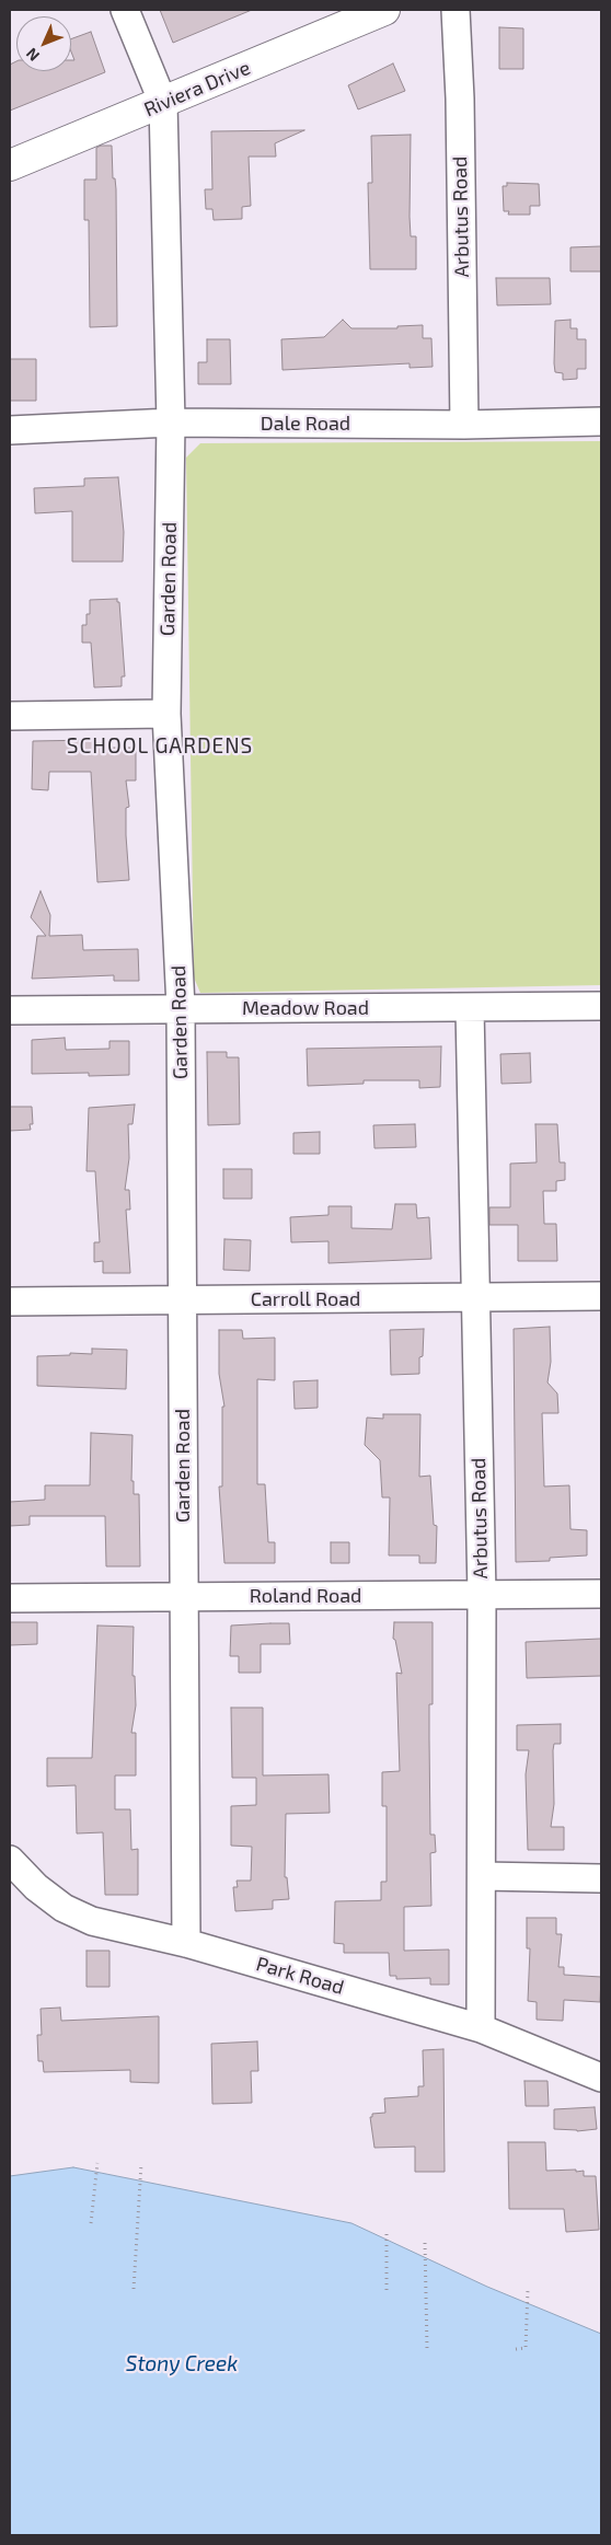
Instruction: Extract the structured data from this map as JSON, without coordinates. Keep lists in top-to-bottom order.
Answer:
{
  "streets": {
    "street": [
      "Riviera Drive",
      "Arbutus Road",
      "Dale Road",
      "Garden Road",
      "Meadow Road",
      "Carroll Road",
      "Roland Road",
      "Park Road"
    ]
  },
  "crossings": [
    ["Riviera Drive", "Garden Road"],
    ["Arbutus Road", "Dale Road"],
    ["Arbutus Road", "Meadow Road"],
    ["Arbutus Road", "Carroll Road"],
    ["Arbutus Road", "Roland Road"],
    ["Arbutus Road", "Park Road"],
    ["Dale Road", "Garden Road"],
    ["Garden Road", "Meadow Road"],
    ["Garden Road", "Carroll Road"],
    ["Garden Road", "Roland Road"],
    ["Garden Road", "Park Road"]
  ],
  "districts": ["SCHOOL GARDENS"],
  "water": ["Stony Creek"],
  "north": "bottom left"
}
